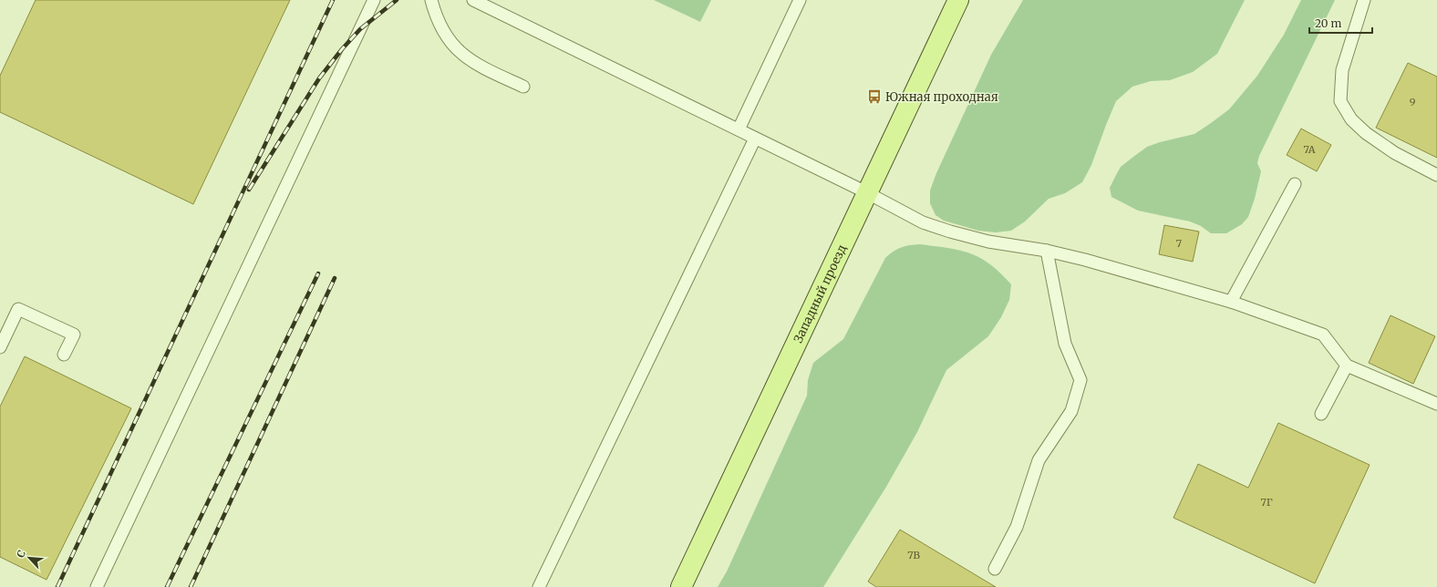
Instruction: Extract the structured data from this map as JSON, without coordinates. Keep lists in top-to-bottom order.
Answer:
{
  "streets": {
    "main road": ["Западный проезд"]
  },
  "places": {
    "bus stop": ["Южная проходная"]
  },
  "house_numbers": [
    "9",
    "7А",
    "7",
    "7Г",
    "7В"
  ],
  "scale_bar": "20 m",
  "north": "top left"
}
